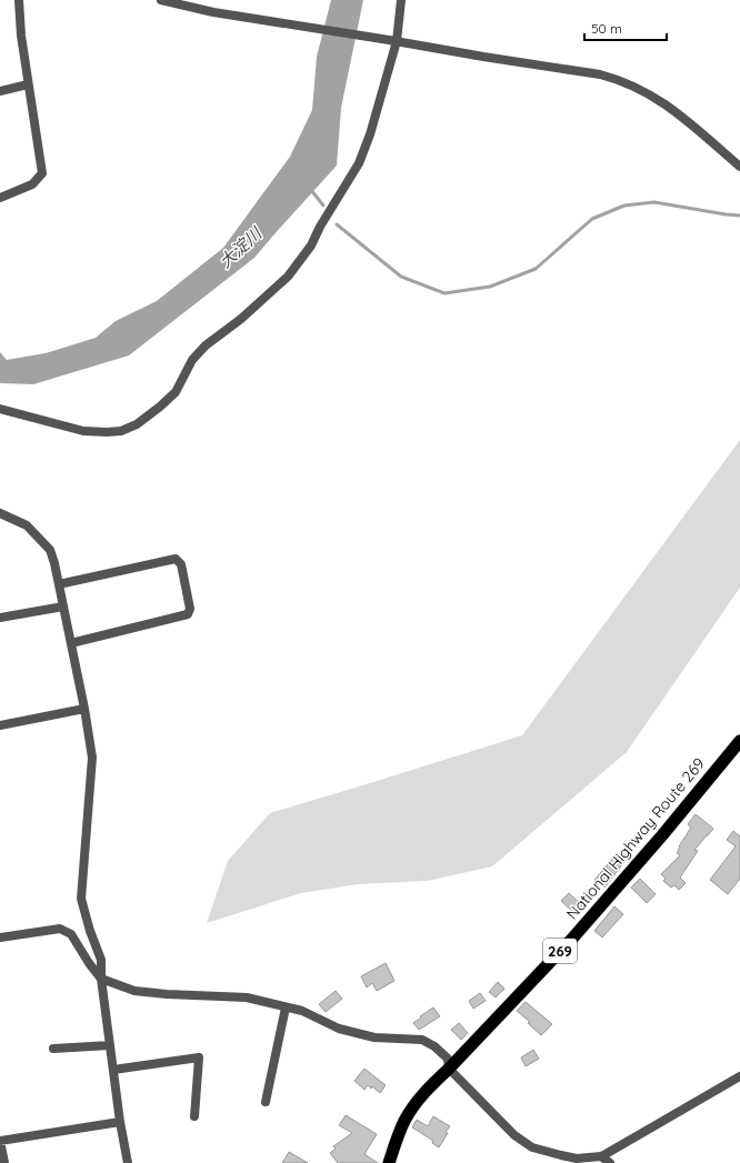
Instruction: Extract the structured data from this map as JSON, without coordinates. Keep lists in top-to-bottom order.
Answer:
{
  "streets": {
    "highway": ["National Highway Route 269", "269"]
  },
  "water": ["大淀川"],
  "scale_bar": "50 m"
}
